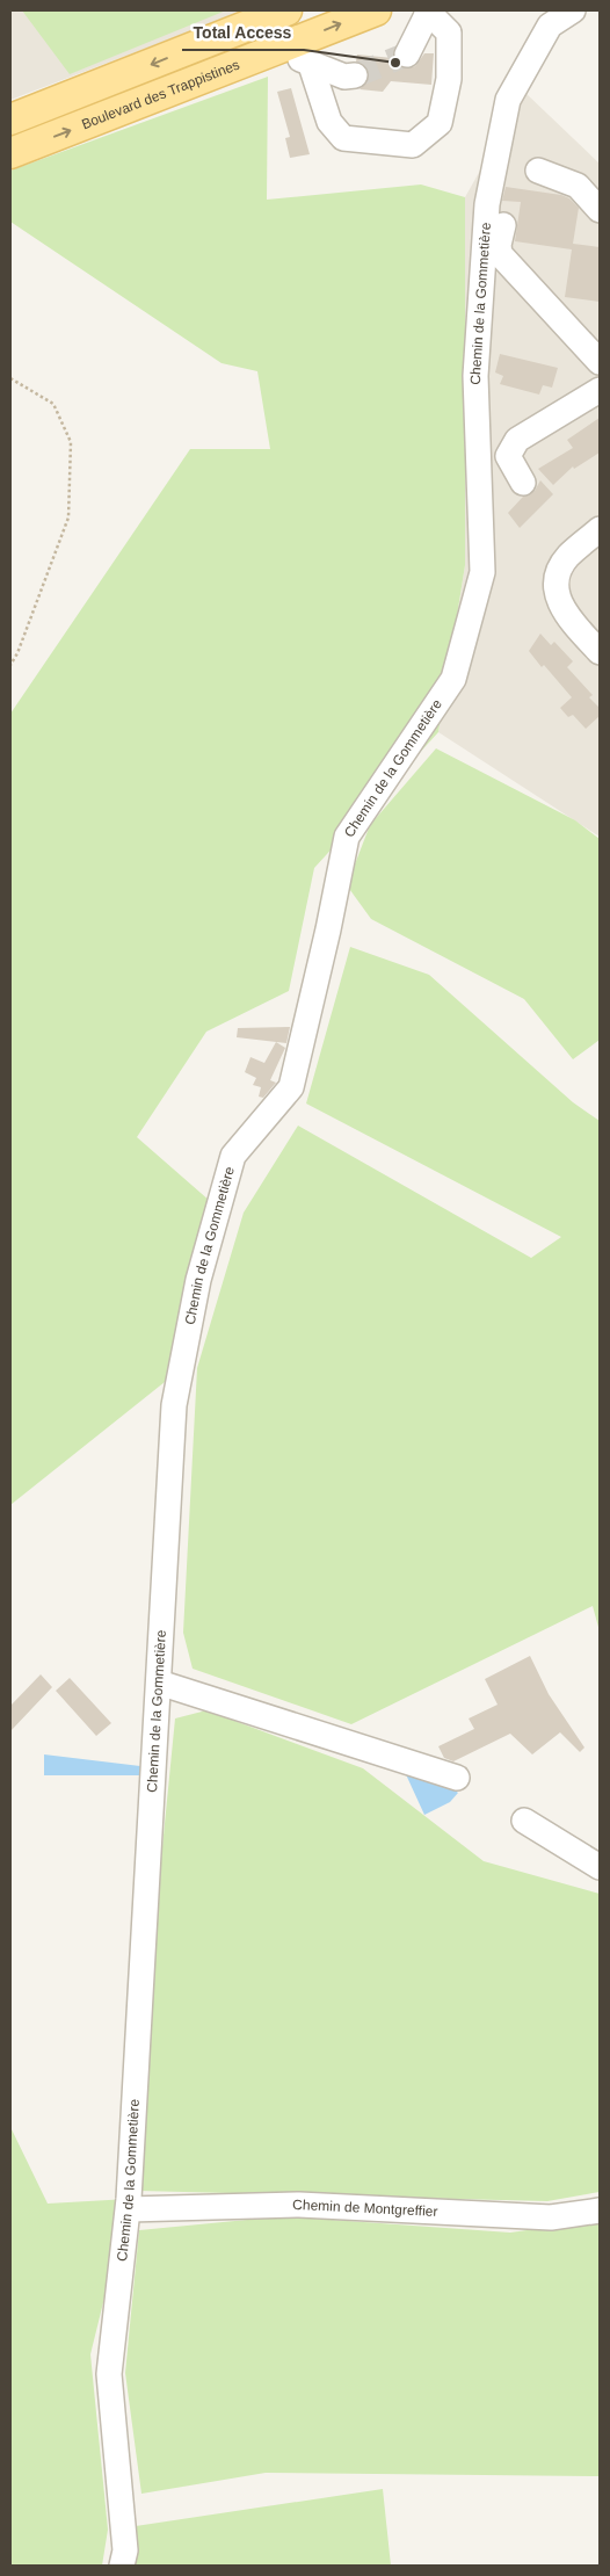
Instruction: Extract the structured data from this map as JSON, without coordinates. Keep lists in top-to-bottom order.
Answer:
{
  "streets": {
    "main road": ["Boulevard des Trappistines"],
    "street": ["Chemin de la Gommetière", "Chemin de Montgreffier"]
  },
  "crossings": [
    ["Chemin de la Gommetière", "Chemin de Montgreffier"]
  ],
  "places": ["Total Access"]
}
